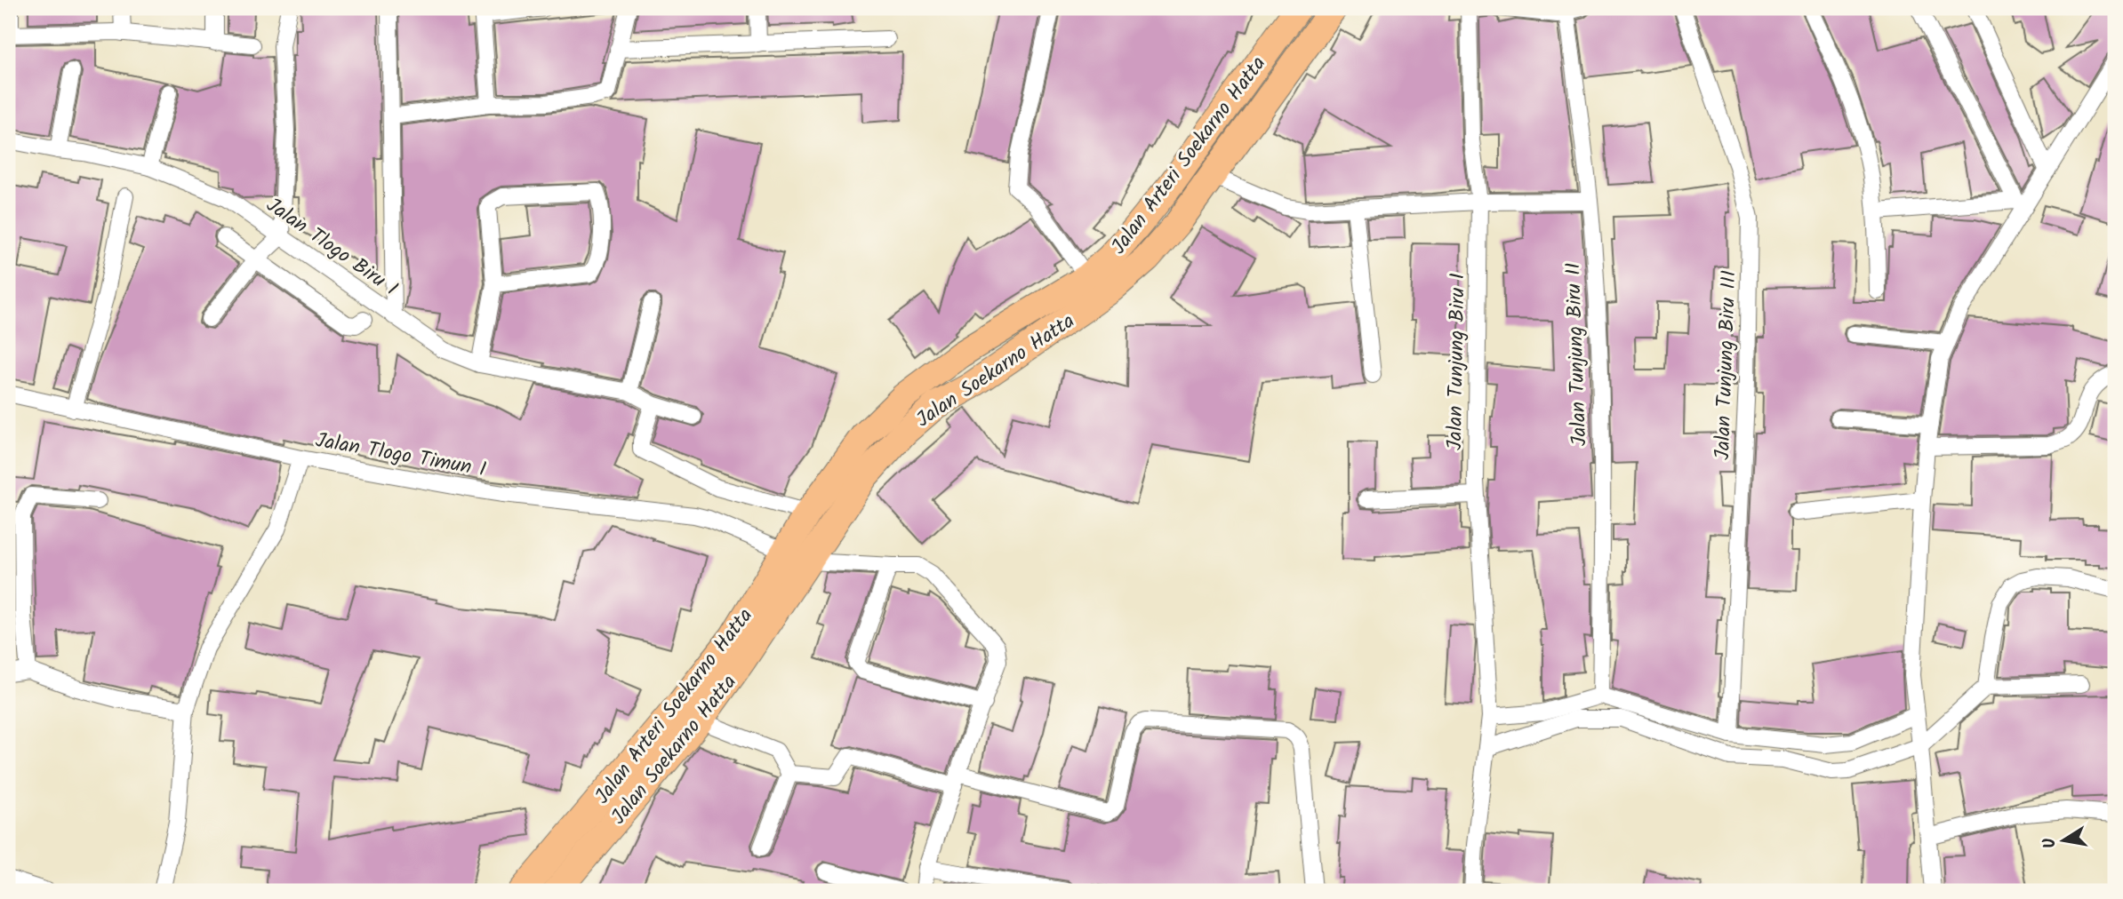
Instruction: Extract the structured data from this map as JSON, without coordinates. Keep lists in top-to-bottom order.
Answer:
{
  "streets": {
    "main road": ["Jalan Arteri Soekarno Hatta", "Jalan Soekarno Hatta"],
    "street": [
      "Jalan Tlogo Biru I",
      "Jalan Tunjung Biru II",
      "Jalan Tunjung Biru I",
      "Jalan Tunjung Biru III",
      "Jalan Tlogo Timun I"
    ]
  },
  "crossings": [
    ["Jalan Arteri Soekarno Hatta", "Jalan Tlogo Timun I"],
    ["Jalan Soekarno Hatta", "Jalan Tlogo Timun I"]
  ],
  "north": "left"
}
